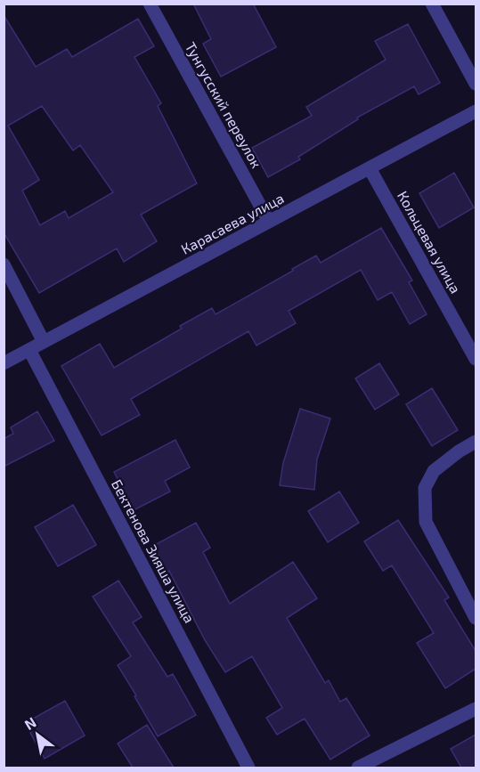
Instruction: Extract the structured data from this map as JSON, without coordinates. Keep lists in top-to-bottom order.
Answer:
{
  "streets": {
    "street": [
      "Тунгусский переулок",
      "Карасаева улица",
      "Кольцевая улица",
      "Бектенова Зияша улица"
    ]
  },
  "crossings": [
    ["Тунгусский переулок", "Карасаева улица"],
    ["Карасаева улица", "Кольцевая улица"],
    ["Карасаева улица", "Бектенова Зияша улица"]
  ],
  "north": "top left"
}
